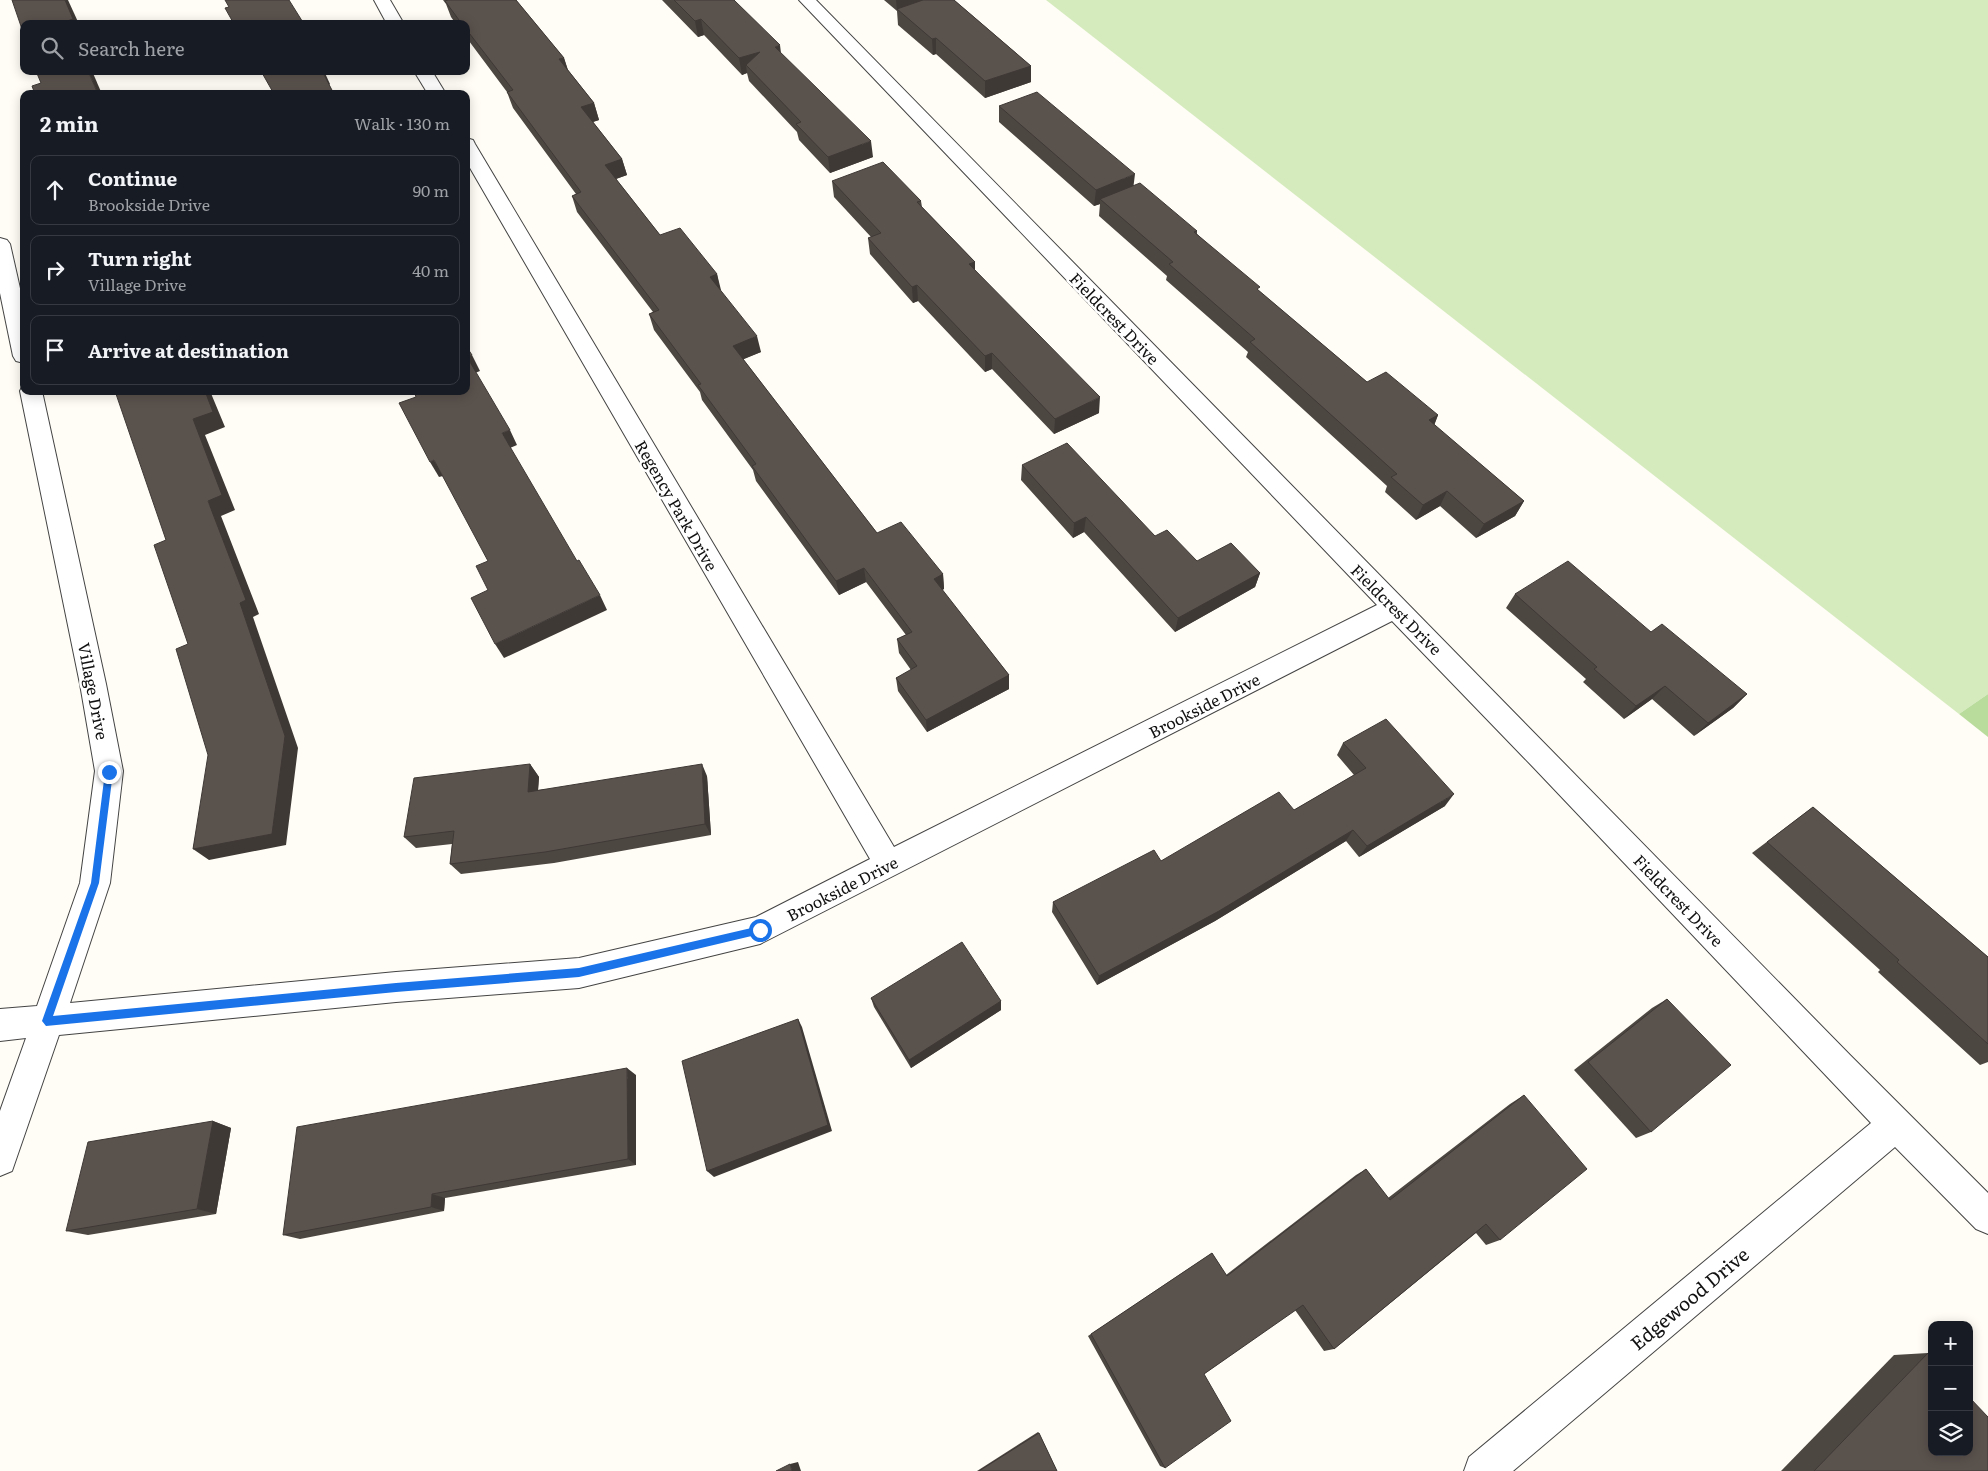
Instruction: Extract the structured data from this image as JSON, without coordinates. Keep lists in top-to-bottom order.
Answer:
{
  "streets": {
    "street": [
      "Fieldcrest Drive",
      "Regency Park Drive",
      "Village Drive",
      "Brookside Drive",
      "Edgewood Drive"
    ]
  },
  "crossings": [
    ["Fieldcrest Drive", "Brookside Drive"],
    ["Fieldcrest Drive", "Edgewood Drive"],
    ["Regency Park Drive", "Brookside Drive"],
    ["Village Drive", "Brookside Drive"]
  ],
  "page": {
    "search": "Search here",
    "heading": ["2 min", "Walk · 130 m"],
    "list": [
      ["Continue", "Brookside Drive", "90 m"],
      ["Turn right", "Village Drive", "40 m"],
      "Arrive at destination"
    ],
    "map_buttons": ["+", "−"]
  }
}
